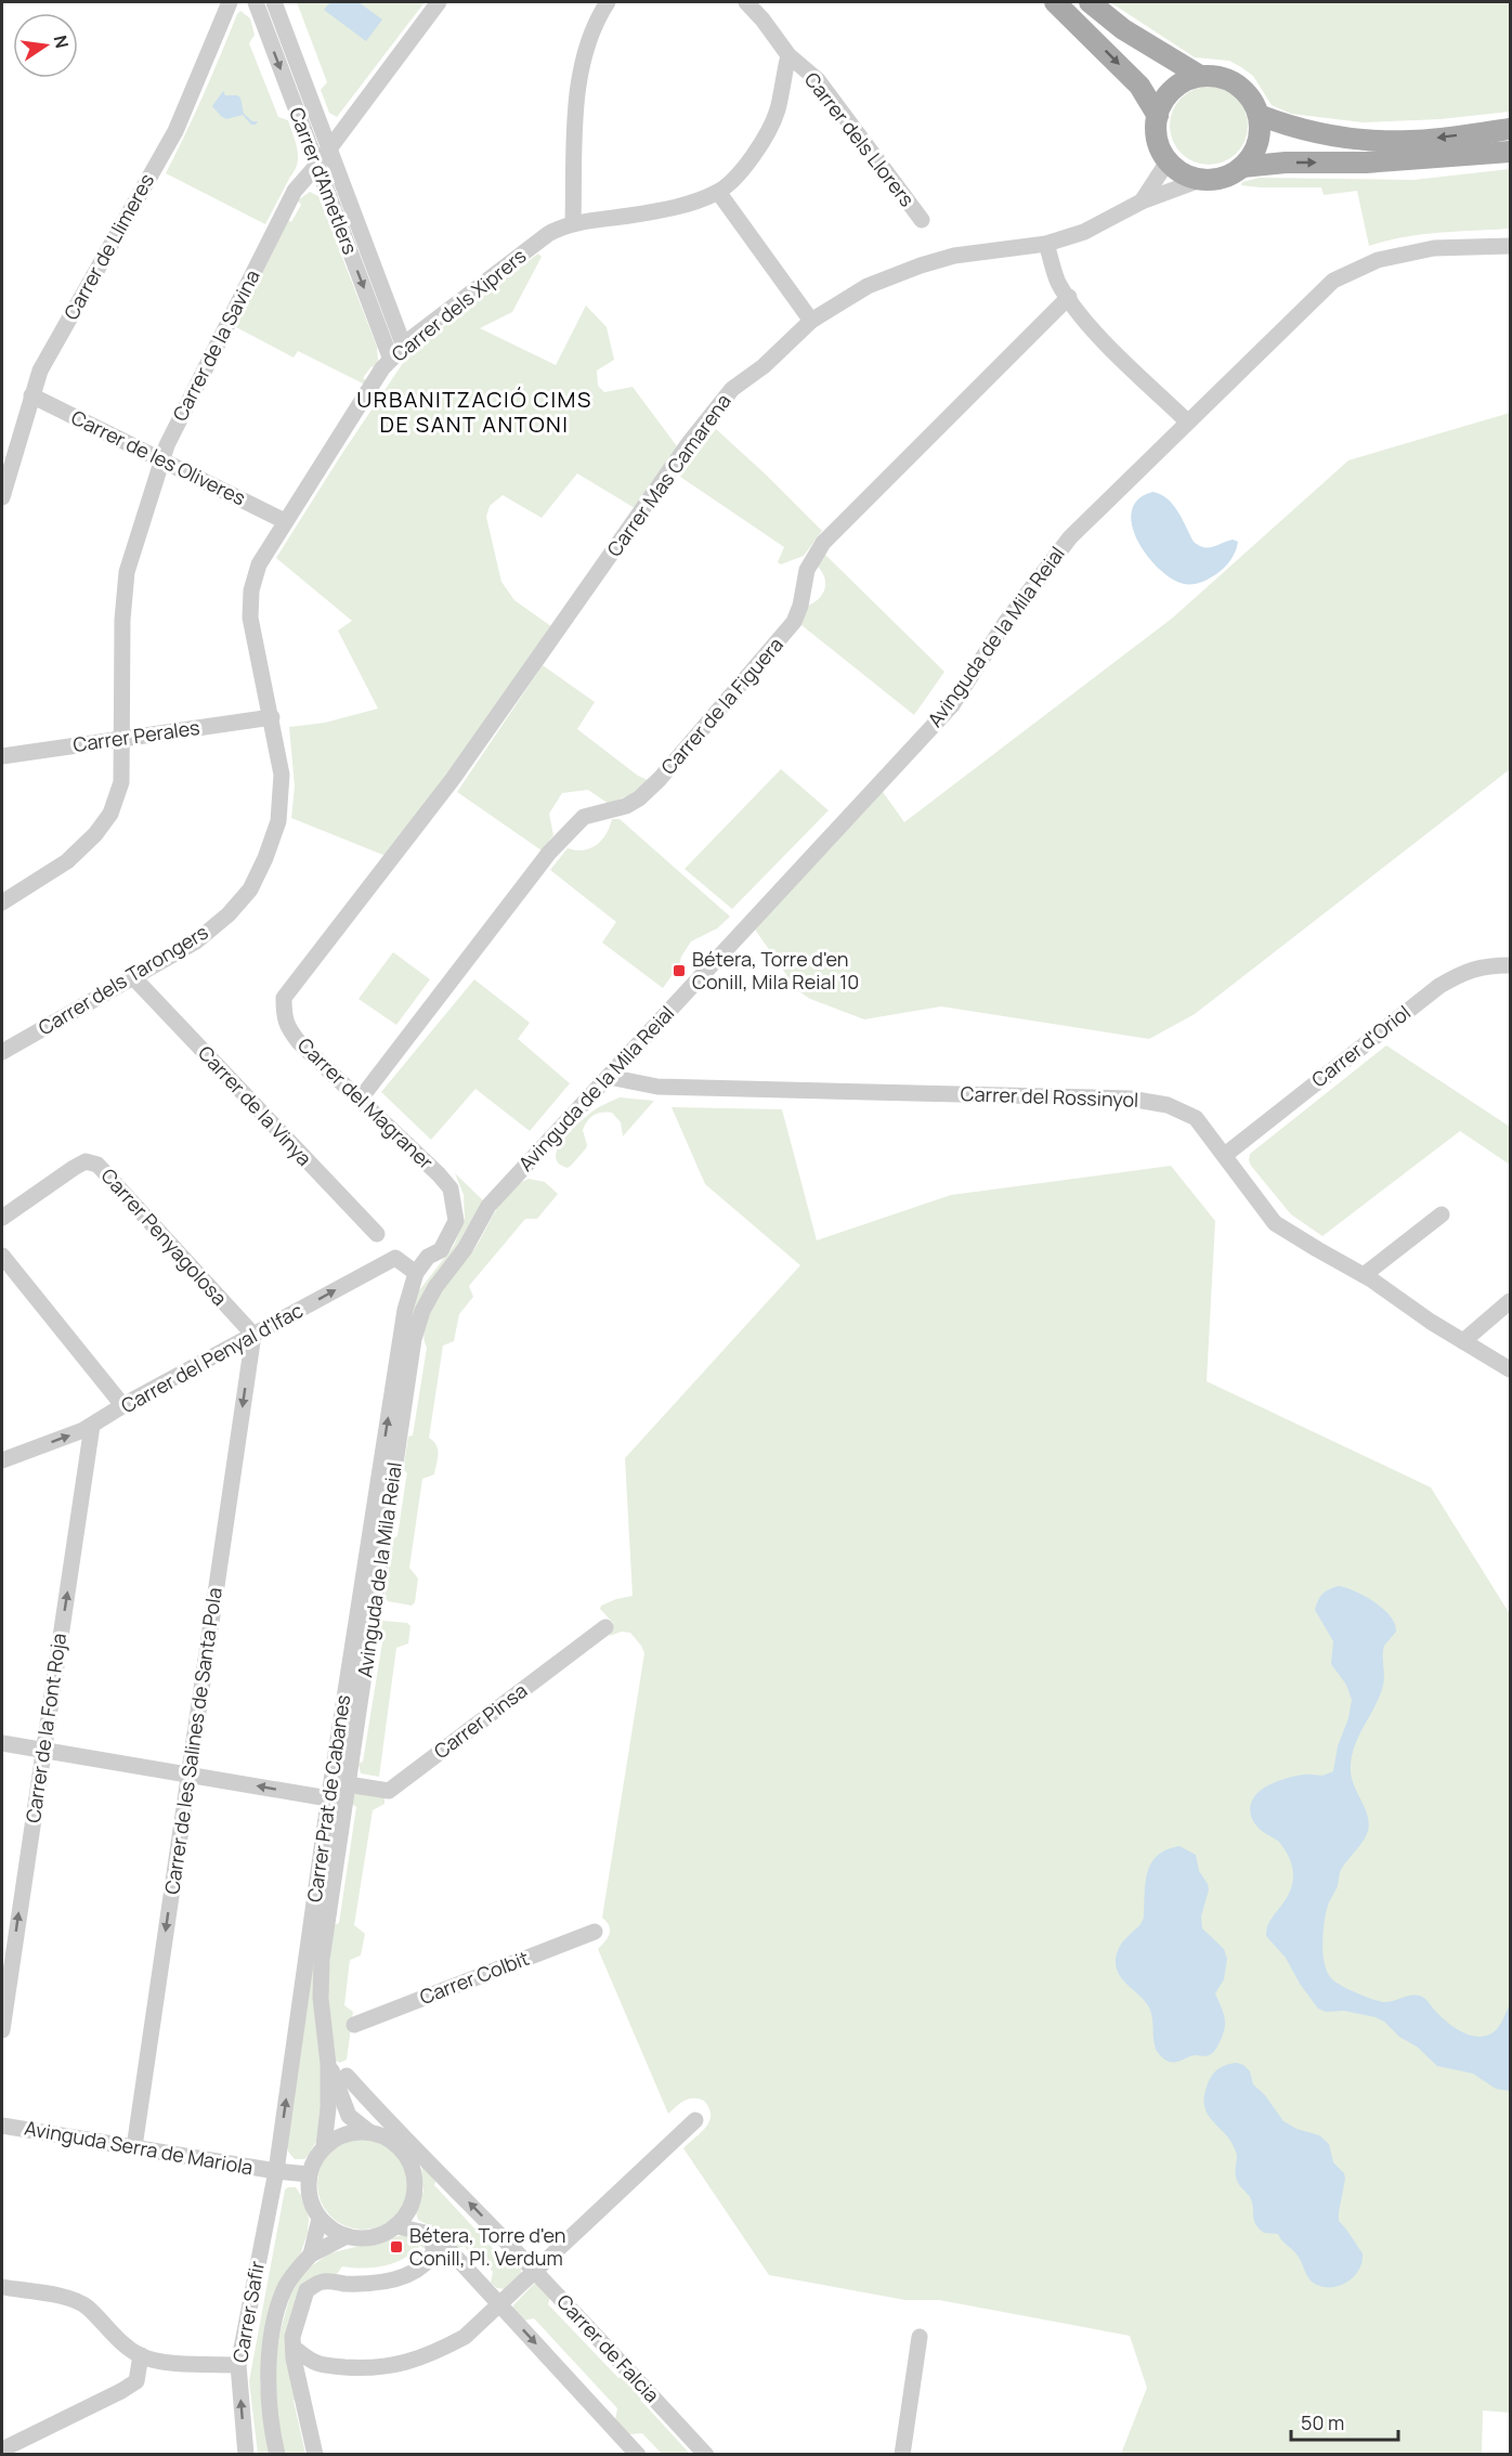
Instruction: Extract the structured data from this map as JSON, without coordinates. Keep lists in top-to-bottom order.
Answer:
{
  "streets": {
    "street": [
      "Carrer dels Llorers",
      "Carrer d'Ametlers",
      "Carrer de Llimeres",
      "Carrer dels Xiprers",
      "Carrer de la Savina",
      "Carrer de les Oliveres",
      "Carrer Mas Camarena",
      "Avinguda de la Mila Reial",
      "Carrer de la Figuera",
      "Carrer Perales",
      "Carrer dels Tarongers",
      "Carrer d'Oriol",
      "Carrer del Rossinyol",
      "Carrer del Magraner",
      "Carrer de la Vinya",
      "Carrer Penyagolosa",
      "Carrer del Penyal d'Ifac",
      "Carrer Pinsa",
      "Carrer de la Font Roja",
      "Carrer de les Salines de Santa Pola",
      "Carrer Prat de Cabanes",
      "Carrer Colbit",
      "Avinguda Serra de Mariola",
      "Carrer Safir",
      "Carrer de Falcia"
    ]
  },
  "crossings": [
    ["Carrer dels Llorers", "Carrer dels Xiprers"],
    ["Carrer d'Ametlers", "Carrer dels Xiprers"],
    ["Carrer d'Ametlers", "Carrer de la Savina"],
    ["Carrer de Llimeres", "Carrer de les Oliveres"],
    ["Carrer dels Xiprers", "Carrer de les Oliveres"],
    ["Carrer dels Xiprers", "Carrer Perales"],
    ["Carrer dels Xiprers", "Carrer dels Tarongers"],
    ["Carrer de la Savina", "Carrer de les Oliveres"],
    ["Carrer de la Savina", "Carrer Perales"],
    ["Carrer Mas Camarena", "Carrer del Magraner"],
    ["Avinguda de la Mila Reial", "Carrer del Rossinyol"],
    ["Avinguda de la Mila Reial", "Carrer Pinsa"],
    ["Avinguda de la Mila Reial", "Avinguda Serra de Mariola"],
    ["Carrer de la Figuera", "Carrer del Magraner"],
    ["Carrer Perales", "Carrer dels Tarongers"],
    ["Carrer dels Tarongers", "Carrer de la Vinya"],
    ["Carrer d'Oriol", "Carrer del Rossinyol"],
    ["Carrer del Magraner", "Carrer del Penyal d'Ifac"],
    ["Carrer del Magraner", "Carrer Prat de Cabanes"],
    ["Carrer Penyagolosa", "Carrer del Penyal d'Ifac"],
    ["Carrer Penyagolosa", "Carrer de les Salines de Santa Pola"],
    ["Carrer del Penyal d'Ifac", "Carrer de la Font Roja"],
    ["Carrer del Penyal d'Ifac", "Carrer de les Salines de Santa Pola"],
    ["Carrer del Penyal d'Ifac", "Carrer Prat de Cabanes"],
    ["Carrer de les Salines de Santa Pola", "Avinguda Serra de Mariola"],
    ["Carrer Prat de Cabanes", "Avinguda Serra de Mariola"],
    ["Carrer Prat de Cabanes", "Carrer Safir"],
    ["Avinguda Serra de Mariola", "Carrer Safir"]
  ],
  "one_way": [
    "Carrer del Penyal d'Ifac",
    "Carrer de la Font Roja",
    "Carrer de les Salines de Santa Pola",
    "Carrer Prat de Cabanes"
  ],
  "districts": ["URBANITZACIÓ CIMS DE SANT ANTONI"],
  "places": {
    "transit": ["Bétera, Torre d'en Conill, Mila Reial 10", "Bétera, Torre d'en Conill, Pl. Verdum"]
  },
  "scale_bar": "50 m",
  "north": "right"
}
